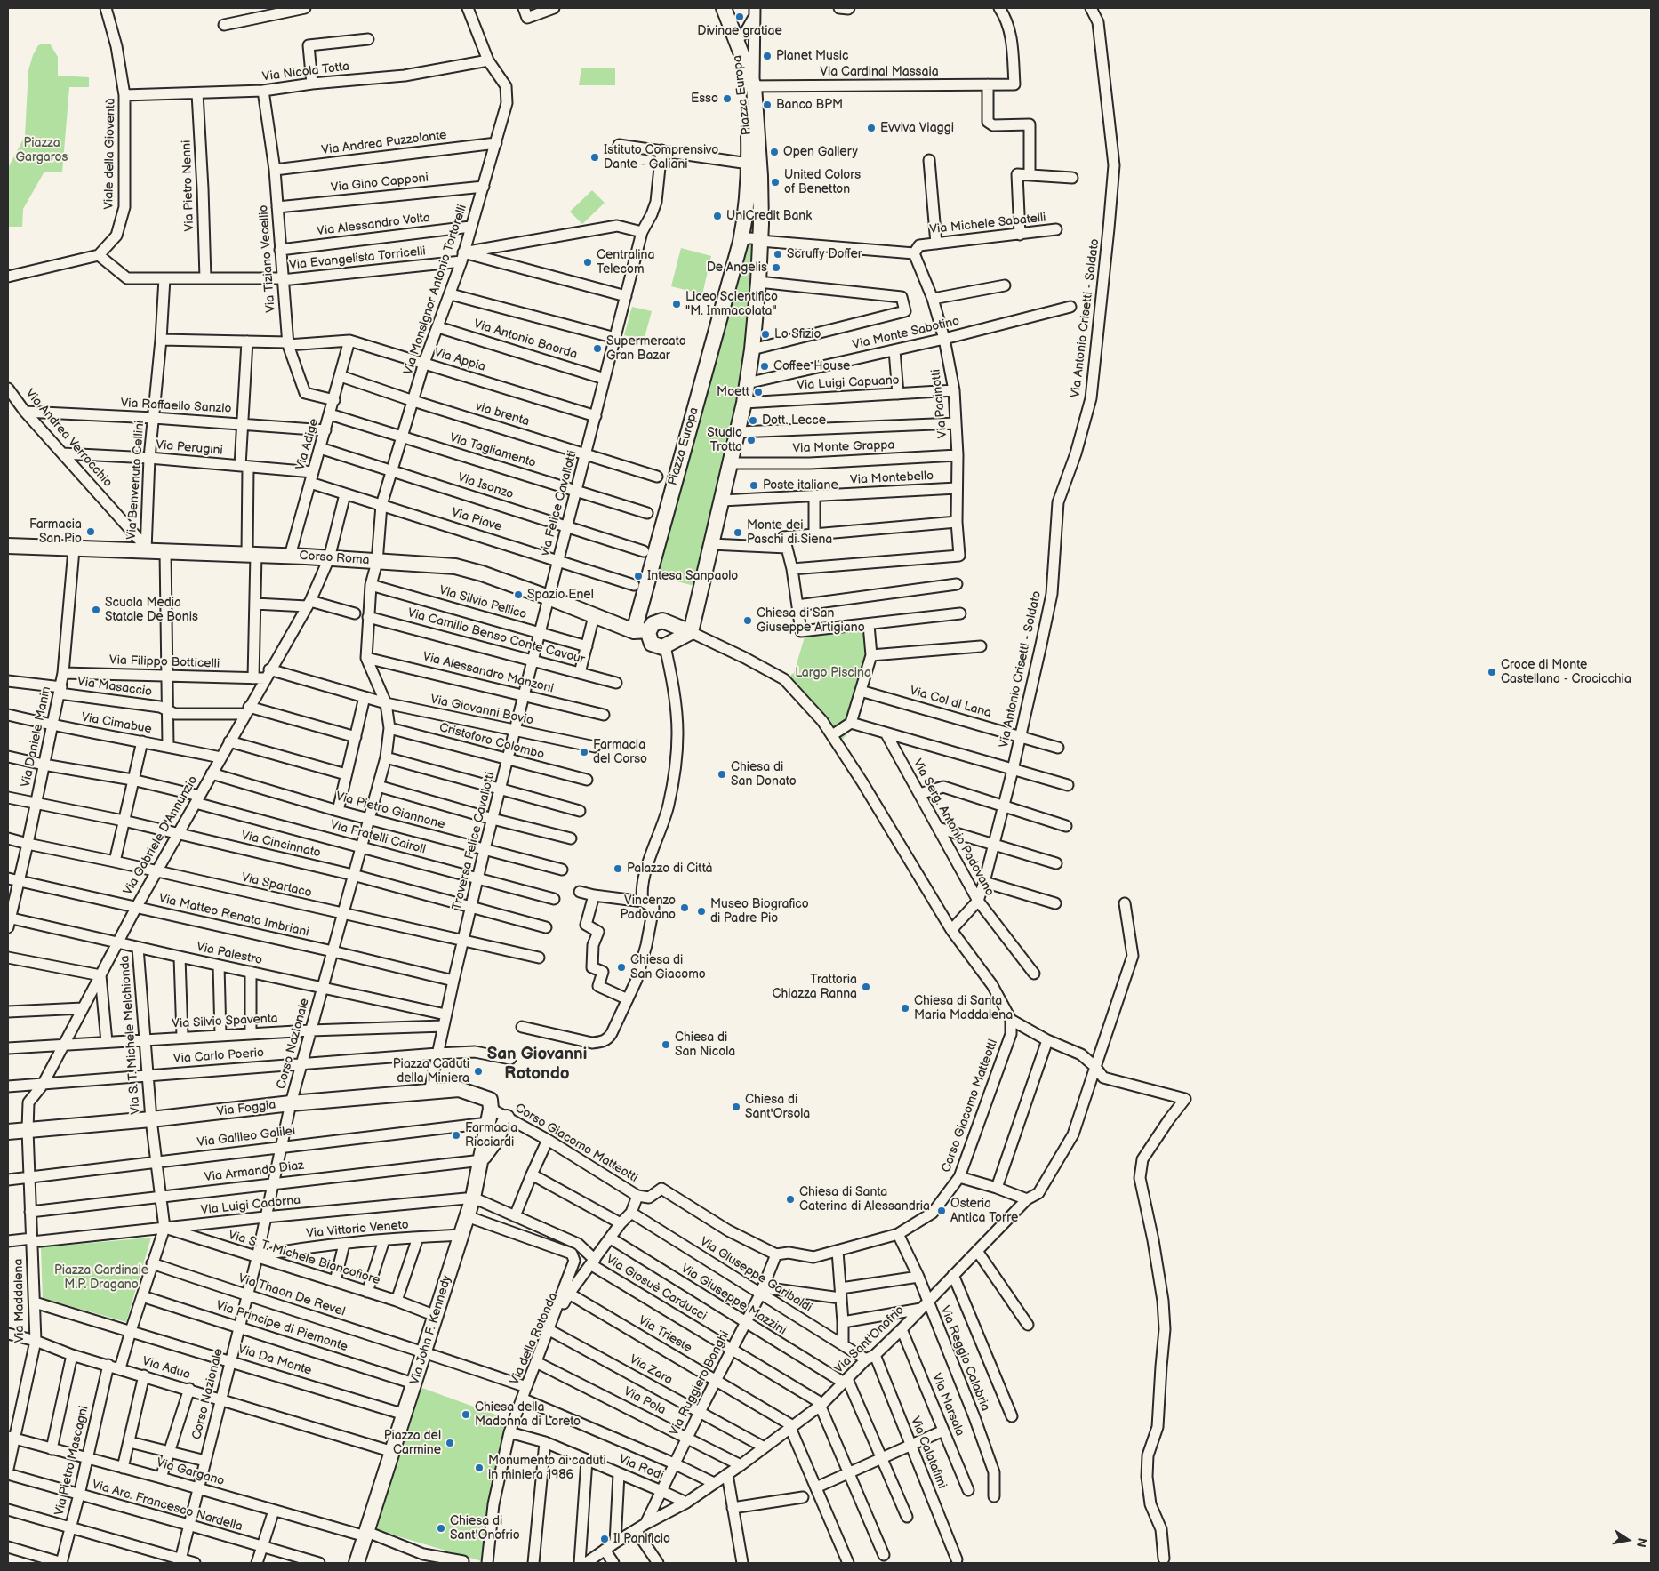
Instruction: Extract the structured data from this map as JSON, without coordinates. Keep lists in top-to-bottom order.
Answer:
{
  "streets": {
    "main road": [
      "Piazza Europa",
      "Corso Roma",
      "Via Foggia",
      "Via John F. Kennedy"
    ],
    "street": [
      "Via Nicola Totta",
      "Via Cardinal Massaia",
      "Via Andrea Puzzolante",
      "Viale della Gioventù",
      "Via Gino Capponi",
      "Via Pietro Nenni",
      "Via Michele Sabatelli",
      "Via Alessandro Volta",
      "Via Tiziano Vecellio",
      "Via Evangelista Torricelli",
      "Via Monsignor Antonio Tortorelli",
      "Via Antonio Crisetti - Soldato",
      "Via Monte Sabotino",
      "Via Antonio Baorda",
      "Via Appia",
      "Via Luigi Capuano",
      "Via Pacinotti",
      "Via Raffaello Sanzio",
      "via brenta",
      "Via Andrea Verrocchio",
      "Via Adige",
      "Via Monte Grappa",
      "Via Perugini",
      "Via Tagliamento",
      "Via Montebello",
      "Via Benvenuto Cellini",
      "Via Isonzo",
      "via Felice Cavallotti",
      "Via Piave",
      "Via Silvio Pellico",
      "Via Camillo Benso Conte Cavour",
      "Via Filippo Botticelli",
      "Via Alessandro Manzoni",
      "Via Masaccio",
      "Via Col di Lana",
      "Via Giovanni Bovio",
      "Via Cimabue",
      "Via Daniele Manin",
      "Cristoforo Colombo",
      "Via Pietro Giannone",
      "Via Serg. Antonio Padovano",
      "Via Gabriele D'Annunzio",
      "Via Fratelli Cairoli",
      "Traversa Felice Cavallotti",
      "Via Cincinnato",
      "Via Spartaco",
      "Via Matteo Renato Imbriani",
      "Via Palestro",
      "Via Silvio Spaventa",
      "Via S. T. Michele Melchionda",
      "Corso Nazionale",
      "Via Carlo Poerio",
      "Corso Giacomo Matteotti",
      "Via Galileo Galilei",
      "Via Armando Diaz",
      "Via Luigi Cadorna",
      "Via Vittorio Veneto",
      "Via S. T. Michele Biancofiore",
      "Via Giuseppe Garibaldi",
      "Via Giosuè Carducci",
      "Via Thaon De Revel",
      "Via Giuseppe Mazzini",
      "Via Maddalena",
      "Via Principe di Piemonte",
      "Via Trieste",
      "Via della Rotonda",
      "Via Sant'Onofrio",
      "Via Reggio Calabria",
      "Via Da Monte",
      "Via Adua",
      "Via Zara",
      "Via Ruggiero Bonghi",
      "Via Pola",
      "Via Marsala",
      "Via Calatafimi",
      "Via Pietro Mascagni",
      "Via Rodi",
      "Via Gargano",
      "Via Arc. Francesco Nardella"
    ]
  },
  "crossings": [
    ["Via Nicola Totta", "Viale della Gioventù"],
    ["Via Nicola Totta", "Via Pietro Nenni"],
    ["Via Nicola Totta", "Via Tiziano Vecellio"],
    ["Via Nicola Totta", "Via Monsignor Antonio Tortorelli"],
    ["Via Cardinal Massaia", "Piazza Europa"],
    ["Piazza Europa", "Via Monte Sabotino"],
    ["Piazza Europa", "Via Luigi Capuano"],
    ["Piazza Europa", "Via Monte Grappa"],
    ["Piazza Europa", "Via Montebello"],
    ["Piazza Europa", "Corso Roma"],
    ["Via Andrea Puzzolante", "Via Tiziano Vecellio"],
    ["Via Andrea Puzzolante", "Via Monsignor Antonio Tortorelli"],
    ["Viale della Gioventù", "Via Evangelista Torricelli"],
    ["Via Gino Capponi", "Via Tiziano Vecellio"],
    ["Via Gino Capponi", "Via Monsignor Antonio Tortorelli"],
    ["Via Pietro Nenni", "Via Evangelista Torricelli"],
    ["Via Michele Sabatelli", "Via Pacinotti"],
    ["Via Alessandro Volta", "Via Tiziano Vecellio"],
    ["Via Alessandro Volta", "Via Monsignor Antonio Tortorelli"],
    ["Via Tiziano Vecellio", "Via Evangelista Torricelli"],
    ["Via Tiziano Vecellio", "Via Appia"],
    ["Via Tiziano Vecellio", "Via Adige"],
    ["Via Evangelista Torricelli", "Via Monsignor Antonio Tortorelli"],
    ["Via Evangelista Torricelli", "Via Benvenuto Cellini"],
    ["Via Monsignor Antonio Tortorelli", "Via Antonio Baorda"],
    ["Via Monsignor Antonio Tortorelli", "Via Appia"],
    ["Via Monsignor Antonio Tortorelli", "via brenta"],
    ["Via Monsignor Antonio Tortorelli", "Via Tagliamento"],
    ["Via Monsignor Antonio Tortorelli", "Via Isonzo"],
    ["Via Monsignor Antonio Tortorelli", "Via Piave"],
    ["Via Monsignor Antonio Tortorelli", "Corso Roma"],
    ["Via Antonio Crisetti - Soldato", "Via Col di Lana"],
    ["Via Antonio Crisetti - Soldato", "Via Serg. Antonio Padovano"],
    ["Via Monte Sabotino", "Via Pacinotti"],
    ["Via Appia", "Via Adige"],
    ["Via Appia", "Via Benvenuto Cellini"],
    ["Via Appia", "via Felice Cavallotti"],
    ["Via Luigi Capuano", "Via Pacinotti"],
    ["Via Pacinotti", "Via Monte Grappa"],
    ["Via Pacinotti", "Via Montebello"],
    ["Via Raffaello Sanzio", "Via Andrea Verrocchio"],
    ["Via Raffaello Sanzio", "Via Adige"],
    ["Via Raffaello Sanzio", "Via Benvenuto Cellini"],
    ["via brenta", "Via Adige"],
    ["via brenta", "via Felice Cavallotti"],
    ["Via Andrea Verrocchio", "Via Perugini"],
    ["Via Andrea Verrocchio", "Via Benvenuto Cellini"],
    ["Via Andrea Verrocchio", "Corso Roma"],
    ["Via Adige", "Via Perugini"],
    ["Via Adige", "Via Tagliamento"],
    ["Via Adige", "Via Isonzo"],
    ["Via Adige", "Via Piave"],
    ["Via Adige", "Corso Roma"],
    ["Via Perugini", "Via Benvenuto Cellini"],
    ["Via Tagliamento", "via Felice Cavallotti"],
    ["Via Benvenuto Cellini", "Corso Roma"],
    ["Via Isonzo", "via Felice Cavallotti"],
    ["via Felice Cavallotti", "Via Piave"],
    ["via Felice Cavallotti", "Corso Roma"],
    ["via Felice Cavallotti", "Traversa Felice Cavallotti"],
    ["Via Piave", "Via Gabriele D'Annunzio"],
    ["Corso Roma", "Via Daniele Manin"],
    ["Corso Roma", "Via Gabriele D'Annunzio"],
    ["Corso Roma", "Traversa Felice Cavallotti"],
    ["Via Silvio Pellico", "Traversa Felice Cavallotti"],
    ["Via Silvio Pellico", "Corso Nazionale"],
    ["Via Camillo Benso Conte Cavour", "Traversa Felice Cavallotti"],
    ["Via Camillo Benso Conte Cavour", "Corso Nazionale"],
    ["Via Filippo Botticelli", "Via Giovanni Bovio"],
    ["Via Filippo Botticelli", "Via Daniele Manin"],
    ["Via Filippo Botticelli", "Via Gabriele D'Annunzio"],
    ["Via Alessandro Manzoni", "Traversa Felice Cavallotti"],
    ["Via Alessandro Manzoni", "Corso Nazionale"],
    ["Via Masaccio", "Via Daniele Manin"],
    ["Via Masaccio", "Via Gabriele D'Annunzio"],
    ["Via Giovanni Bovio", "Traversa Felice Cavallotti"],
    ["Via Giovanni Bovio", "Corso Nazionale"],
    ["Via Cimabue", "Via Daniele Manin"],
    ["Via Cimabue", "Via Gabriele D'Annunzio"],
    ["Via Daniele Manin", "Via Fratelli Cairoli"],
    ["Via Daniele Manin", "Via Cincinnato"],
    ["Via Daniele Manin", "Via Spartaco"],
    ["Via Daniele Manin", "Via Matteo Renato Imbriani"],
    ["Via Daniele Manin", "Via Palestro"],
    ["Cristoforo Colombo", "Traversa Felice Cavallotti"],
    ["Cristoforo Colombo", "Corso Nazionale"],
    ["Via Pietro Giannone", "Via Gabriele D'Annunzio"],
    ["Via Pietro Giannone", "Traversa Felice Cavallotti"],
    ["Via Pietro Giannone", "Corso Nazionale"],
    ["Via Gabriele D'Annunzio", "Via Fratelli Cairoli"],
    ["Via Gabriele D'Annunzio", "Via Cincinnato"],
    ["Via Gabriele D'Annunzio", "Via Spartaco"],
    ["Via Gabriele D'Annunzio", "Via Matteo Renato Imbriani"],
    ["Via Gabriele D'Annunzio", "Via Palestro"],
    ["Via Gabriele D'Annunzio", "Via Silvio Spaventa"],
    ["Via Gabriele D'Annunzio", "Via Carlo Poerio"],
    ["Via Gabriele D'Annunzio", "Via Foggia"],
    ["Via Gabriele D'Annunzio", "Via Maddalena"],
    ["Via Fratelli Cairoli", "Traversa Felice Cavallotti"],
    ["Via Fratelli Cairoli", "Corso Nazionale"],
    ["Traversa Felice Cavallotti", "Via Cincinnato"],
    ["Traversa Felice Cavallotti", "Via Spartaco"],
    ["Traversa Felice Cavallotti", "Via Matteo Renato Imbriani"],
    ["Traversa Felice Cavallotti", "Via Palestro"],
    ["Traversa Felice Cavallotti", "Via Silvio Spaventa"],
    ["Traversa Felice Cavallotti", "Via Carlo Poerio"],
    ["Traversa Felice Cavallotti", "Via Foggia"],
    ["Via Cincinnato", "Corso Nazionale"],
    ["Via Spartaco", "Corso Nazionale"],
    ["Via Matteo Renato Imbriani", "Corso Nazionale"],
    ["Via Palestro", "Via S. T. Michele Melchionda"],
    ["Via Palestro", "Corso Nazionale"],
    ["Via Silvio Spaventa", "Via S. T. Michele Melchionda"],
    ["Via Silvio Spaventa", "Corso Nazionale"],
    ["Via S. T. Michele Melchionda", "Via Carlo Poerio"],
    ["Via S. T. Michele Melchionda", "Via Foggia"],
    ["Via S. T. Michele Melchionda", "Via Galileo Galilei"],
    ["Via S. T. Michele Melchionda", "Via Armando Diaz"],
    ["Via S. T. Michele Melchionda", "Via Luigi Cadorna"],
    ["Via S. T. Michele Melchionda", "Via S. T. Michele Biancofiore"],
    ["Corso Nazionale", "Via Carlo Poerio"],
    ["Corso Nazionale", "Via Foggia"],
    ["Corso Nazionale", "Via Galileo Galilei"],
    ["Corso Nazionale", "Via Armando Diaz"],
    ["Corso Nazionale", "Via Luigi Cadorna"],
    ["Corso Nazionale", "Via Vittorio Veneto"],
    ["Corso Nazionale", "Via S. T. Michele Biancofiore"],
    ["Corso Nazionale", "Via Thaon De Revel"],
    ["Corso Nazionale", "Via Principe di Piemonte"],
    ["Corso Nazionale", "Via Da Monte"],
    ["Corso Nazionale", "Via Adua"],
    ["Corso Nazionale", "Via Gargano"],
    ["Corso Nazionale", "Via Arc. Francesco Nardella"],
    ["Corso Giacomo Matteotti", "Via Foggia"],
    ["Corso Giacomo Matteotti", "Via Galileo Galilei"],
    ["Corso Giacomo Matteotti", "Via John F. Kennedy"],
    ["Corso Giacomo Matteotti", "Via della Rotonda"],
    ["Corso Giacomo Matteotti", "Via Reggio Calabria"],
    ["Corso Giacomo Matteotti", "Via Ruggiero Bonghi"],
    ["Via Foggia", "Via Galileo Galilei"],
    ["Via Foggia", "Via Maddalena"],
    ["Via Foggia", "Via John F. Kennedy"],
    ["Via Galileo Galilei", "Via Maddalena"],
    ["Via Galileo Galilei", "Via John F. Kennedy"],
    ["Via Armando Diaz", "Via Maddalena"],
    ["Via Armando Diaz", "Via John F. Kennedy"],
    ["Via Luigi Cadorna", "Via S. T. Michele Biancofiore"],
    ["Via Luigi Cadorna", "Via Giosuè Carducci"],
    ["Via Luigi Cadorna", "Via Maddalena"],
    ["Via Luigi Cadorna", "Via John F. Kennedy"],
    ["Via Vittorio Veneto", "Via S. T. Michele Biancofiore"],
    ["Via Vittorio Veneto", "Via John F. Kennedy"],
    ["Via S. T. Michele Biancofiore", "Via John F. Kennedy"],
    ["Via Giuseppe Garibaldi", "Via della Rotonda"],
    ["Via Giuseppe Garibaldi", "Via Sant'Onofrio"],
    ["Via Giuseppe Garibaldi", "Via Ruggiero Bonghi"],
    ["Via Giuseppe Garibaldi", "Via Calatafimi"],
    ["Via Giosuè Carducci", "Via John F. Kennedy"],
    ["Via Giosuè Carducci", "Via della Rotonda"],
    ["Via Giosuè Carducci", "Via Sant'Onofrio"],
    ["Via Giosuè Carducci", "Via Ruggiero Bonghi"],
    ["Via Thaon De Revel", "Via John F. Kennedy"],
    ["Via Thaon De Revel", "Via della Rotonda"],
    ["Via Giuseppe Mazzini", "Via della Rotonda"],
    ["Via Giuseppe Mazzini", "Via Sant'Onofrio"],
    ["Via Giuseppe Mazzini", "Via Ruggiero Bonghi"],
    ["Via Maddalena", "Via Da Monte"],
    ["Via Maddalena", "Via Adua"],
    ["Via Maddalena", "Via Gargano"],
    ["Via Principe di Piemonte", "Via John F. Kennedy"],
    ["Via John F. Kennedy", "Via Da Monte"],
    ["Via John F. Kennedy", "Via Adua"],
    ["Via John F. Kennedy", "Via Gargano"],
    ["Via Trieste", "Via della Rotonda"],
    ["Via Trieste", "Via Sant'Onofrio"],
    ["Via Trieste", "Via Ruggiero Bonghi"],
    ["Via della Rotonda", "Via Zara"],
    ["Via della Rotonda", "Via Pola"],
    ["Via della Rotonda", "Via Rodi"],
    ["Via Sant'Onofrio", "Via Reggio Calabria"],
    ["Via Sant'Onofrio", "Via Zara"],
    ["Via Sant'Onofrio", "Via Ruggiero Bonghi"],
    ["Via Sant'Onofrio", "Via Pola"],
    ["Via Sant'Onofrio", "Via Marsala"],
    ["Via Sant'Onofrio", "Via Calatafimi"],
    ["Via Sant'Onofrio", "Via Rodi"],
    ["Via Adua", "Via Pietro Mascagni"],
    ["Via Zara", "Via Ruggiero Bonghi"],
    ["Via Ruggiero Bonghi", "Via Pola"],
    ["Via Ruggiero Bonghi", "Via Rodi"],
    ["Via Pietro Mascagni", "Via Gargano"],
    ["Via Pietro Mascagni", "Via Arc. Francesco Nardella"]
  ],
  "districts": ["San Giovanni Rotondo"],
  "parks": ["Piazza Gargaros", "Largo Piscina", "Piazza Cardinale M.P. Dragano"],
  "places": [
    "Divinae gratiae",
    "Planet Music",
    "Esso",
    "Banco BPM",
    "Evviva Viaggi",
    "Open Gallery",
    "Istituto Comprensivo Dante - Galiani",
    "United Colors of Benetton",
    "UniCredit Bank",
    "Scruffy Doffer",
    "Centralina Telecom",
    "De Angelis",
    "Liceo Scientifico \"M. Immacolata\"",
    "Lo Sfizio",
    "Supermercato Gran Bazar",
    "Coffee House",
    "Moett",
    "Dott. Lecce",
    "Studio Trotta",
    "Poste italiane",
    "Farmacia San Pio",
    "Monte dei Paschi di Siena",
    "Intesa Sanpaolo",
    "Spazio Enel",
    "Scuola Media Statale De Bonis",
    "Chiesa di San Giuseppe Artigiano",
    "Croce di Monte Castellana - Crocicchia",
    "Farmacia del Corso",
    "Chiesa di San Donato",
    "Palazzo di Città",
    "Vincenzo Padovano",
    "Museo Biografico di Padre Pio",
    "Chiesa di San Giacomo",
    "Trattoria Chiazza Ranna",
    "Chiesa di Santa Maria Maddalena",
    "Chiesa di San Nicola",
    "Piazza Caduti della Miniera",
    "Chiesa di Sant'Orsola",
    "Farmacia Ricciardi",
    "Chiesa di Santa Caterina di Alessandria",
    "Osteria Antica Torre",
    "Chiesa della Madonna di Loreto",
    "Piazza del Carmine",
    "Monumento ai caduti in miniera 1986",
    "Chiesa di Sant'Onofrio",
    "Il Panificio"
  ],
  "north": "right"
}
